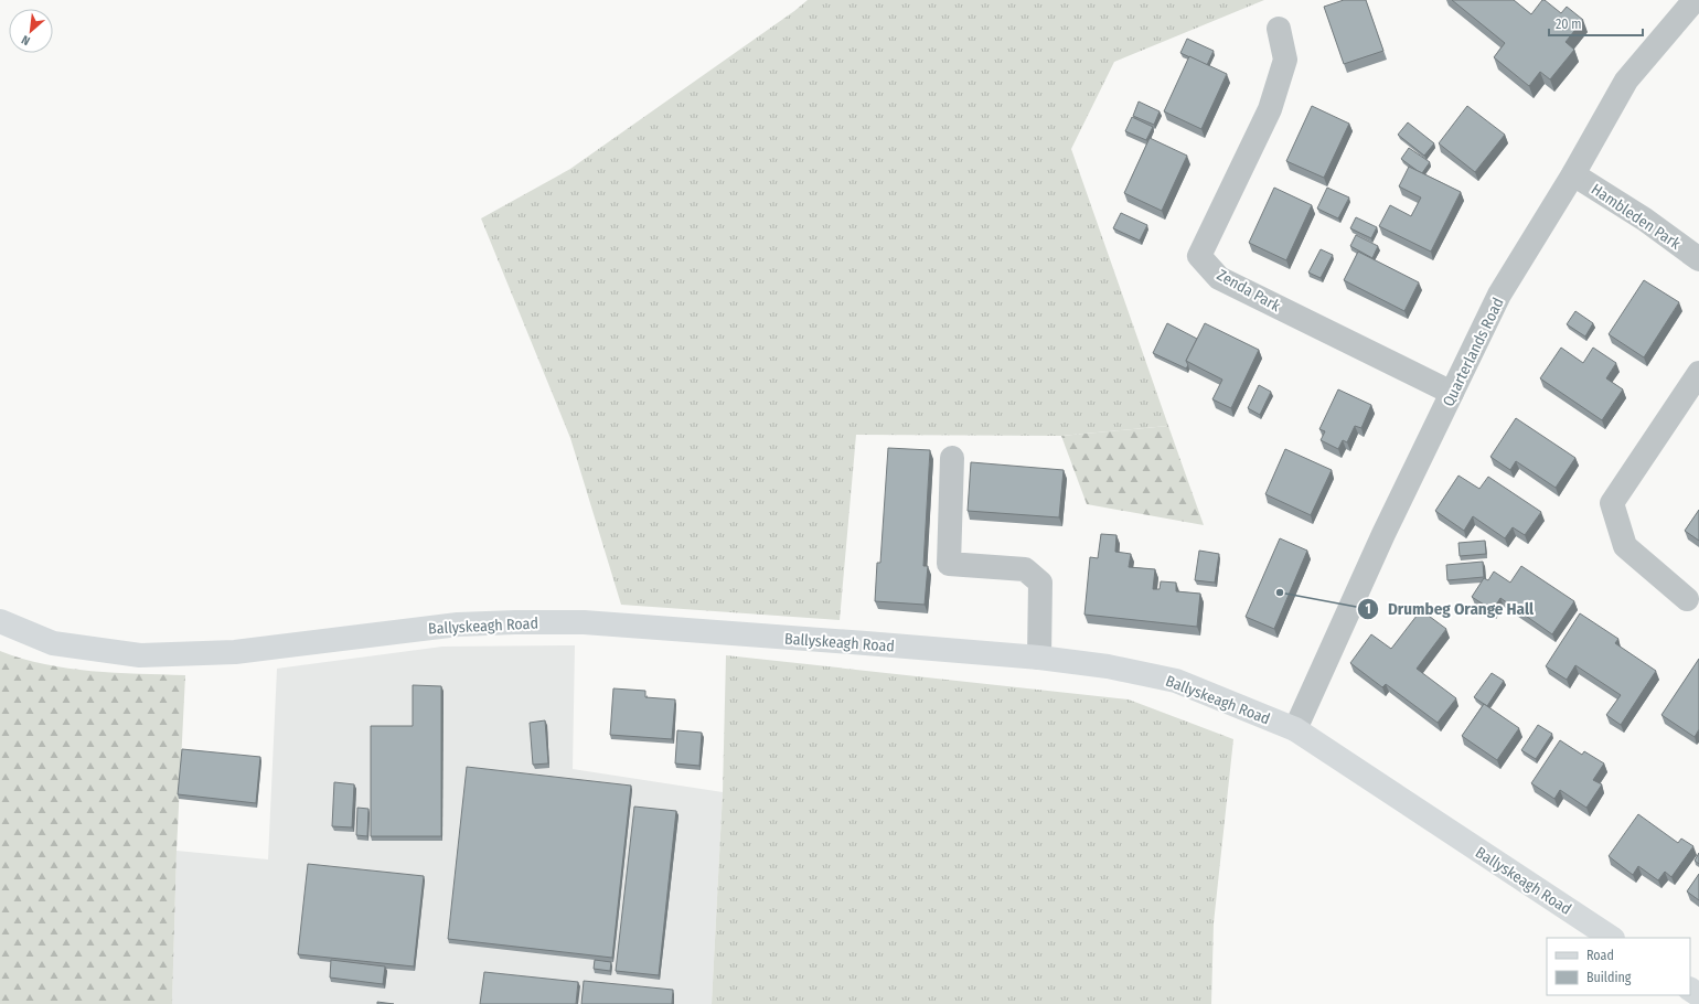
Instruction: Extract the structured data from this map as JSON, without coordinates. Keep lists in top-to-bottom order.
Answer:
{
  "streets": {
    "main road": ["Ballyskeagh Road"],
    "street": ["Hambleden Park", "Zenda Park", "Quarterlands Road"]
  },
  "crossings": [
    ["Hambleden Park", "Quarterlands Road"],
    ["Zenda Park", "Quarterlands Road"],
    ["Quarterlands Road", "Ballyskeagh Road"]
  ],
  "places": ["Drumbeg Orange Hall"],
  "legend": ["Road", "Building"],
  "scale_bar": "20 m",
  "north": "bottom left"
}
